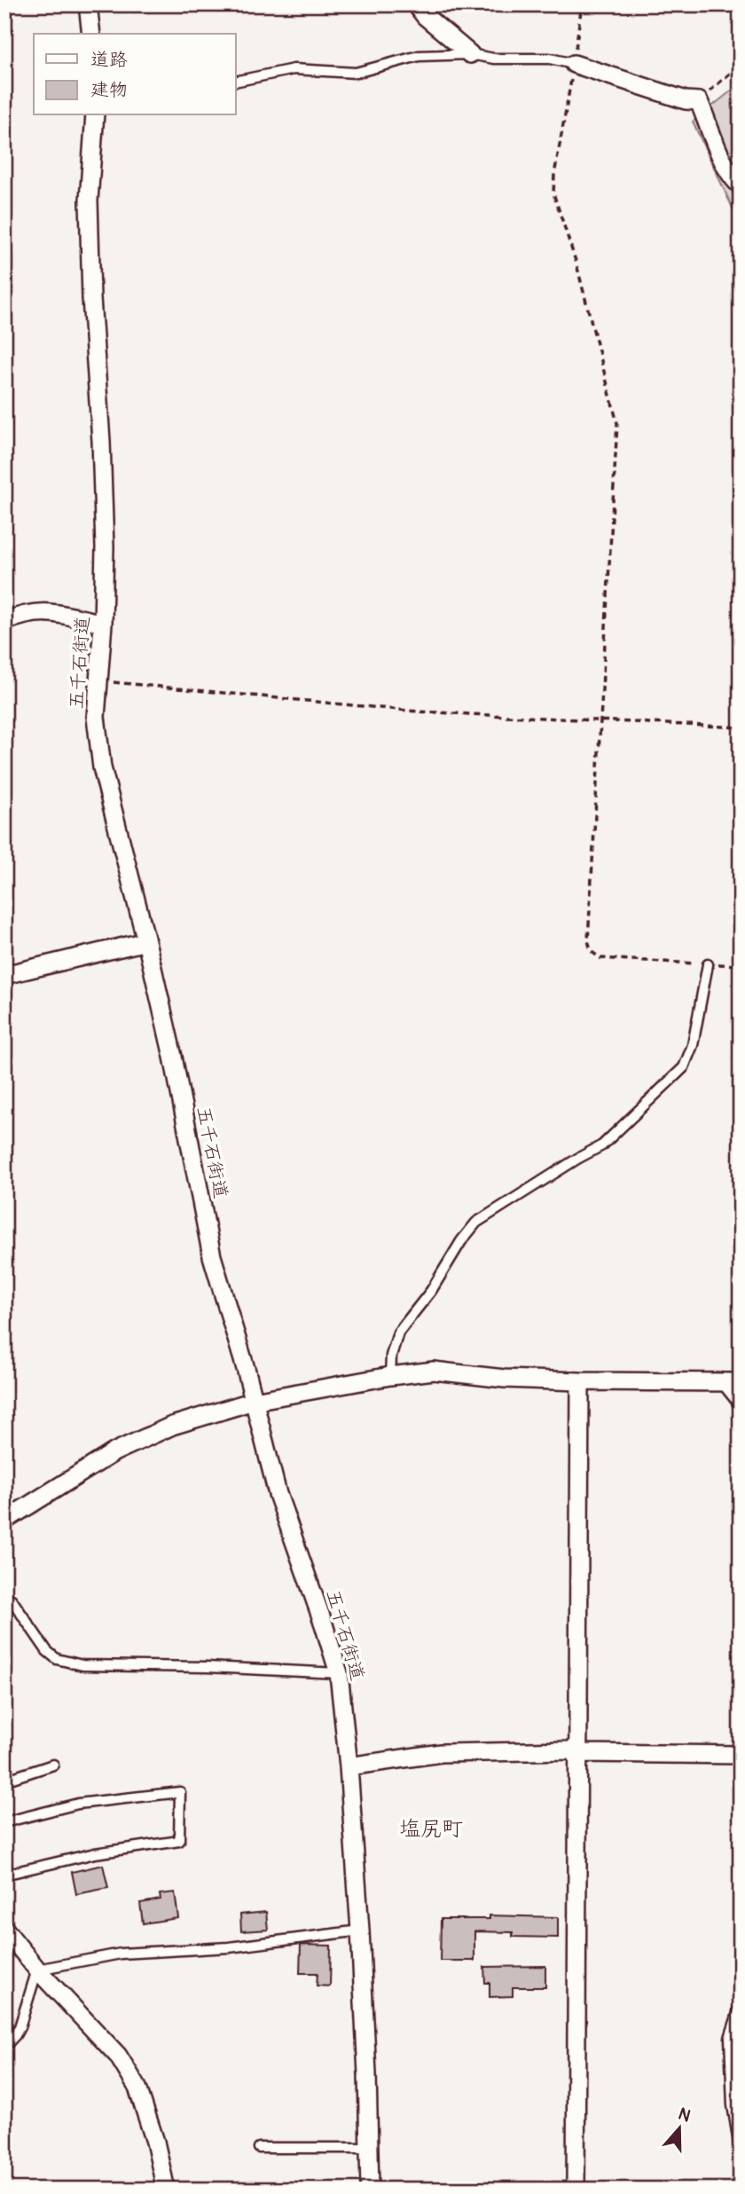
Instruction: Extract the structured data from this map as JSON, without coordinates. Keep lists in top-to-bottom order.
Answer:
{
  "streets": {
    "street": ["五千石街道"]
  },
  "districts": ["塩尻町"],
  "legend": ["道路", "建物"],
  "north": "top"
}
